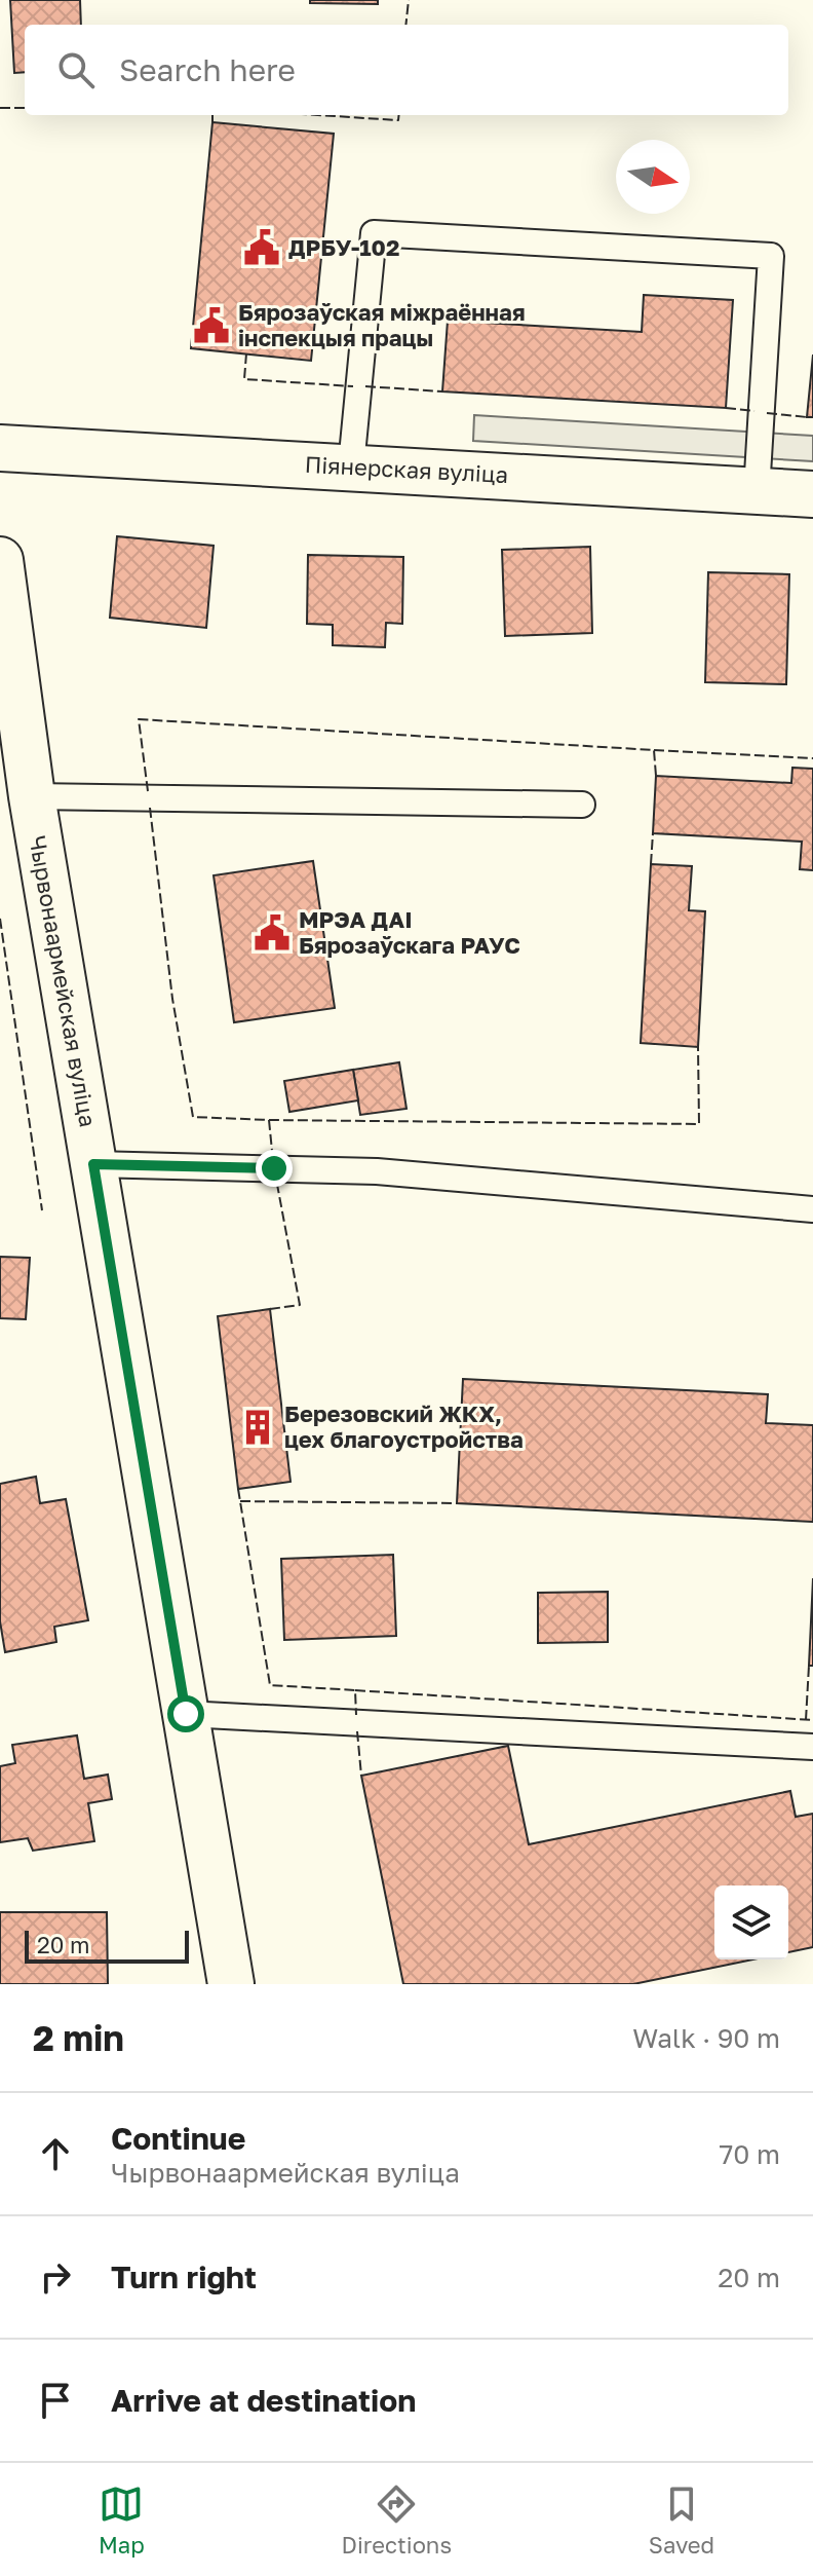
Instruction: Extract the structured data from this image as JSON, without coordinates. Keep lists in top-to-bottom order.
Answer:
{
  "streets": {
    "main road": ["Піянерская вуліца", "Чырвонаармейская вуліца"]
  },
  "places": {
    "public building": ["ДРБУ-102", "Бярозаўская міжраённая інспекцыя працы", "МРЭА ДАІ Бярозаўскага РАУС"],
    "building": ["Березовский ЖКХ, цех благоустройства"]
  },
  "scale_bar": "20 m",
  "north": "right",
  "page": {
    "search": "Search here",
    "scale": "20 m",
    "heading": ["2 min", "Walk · 90 m"],
    "list": [
      ["Continue", "Чырвонаармейская вуліца", "70 m"],
      ["Turn right", "20 m"],
      "Arrive at destination"
    ],
    "nav": ["Map", "Directions", "Saved"]
  }
}
